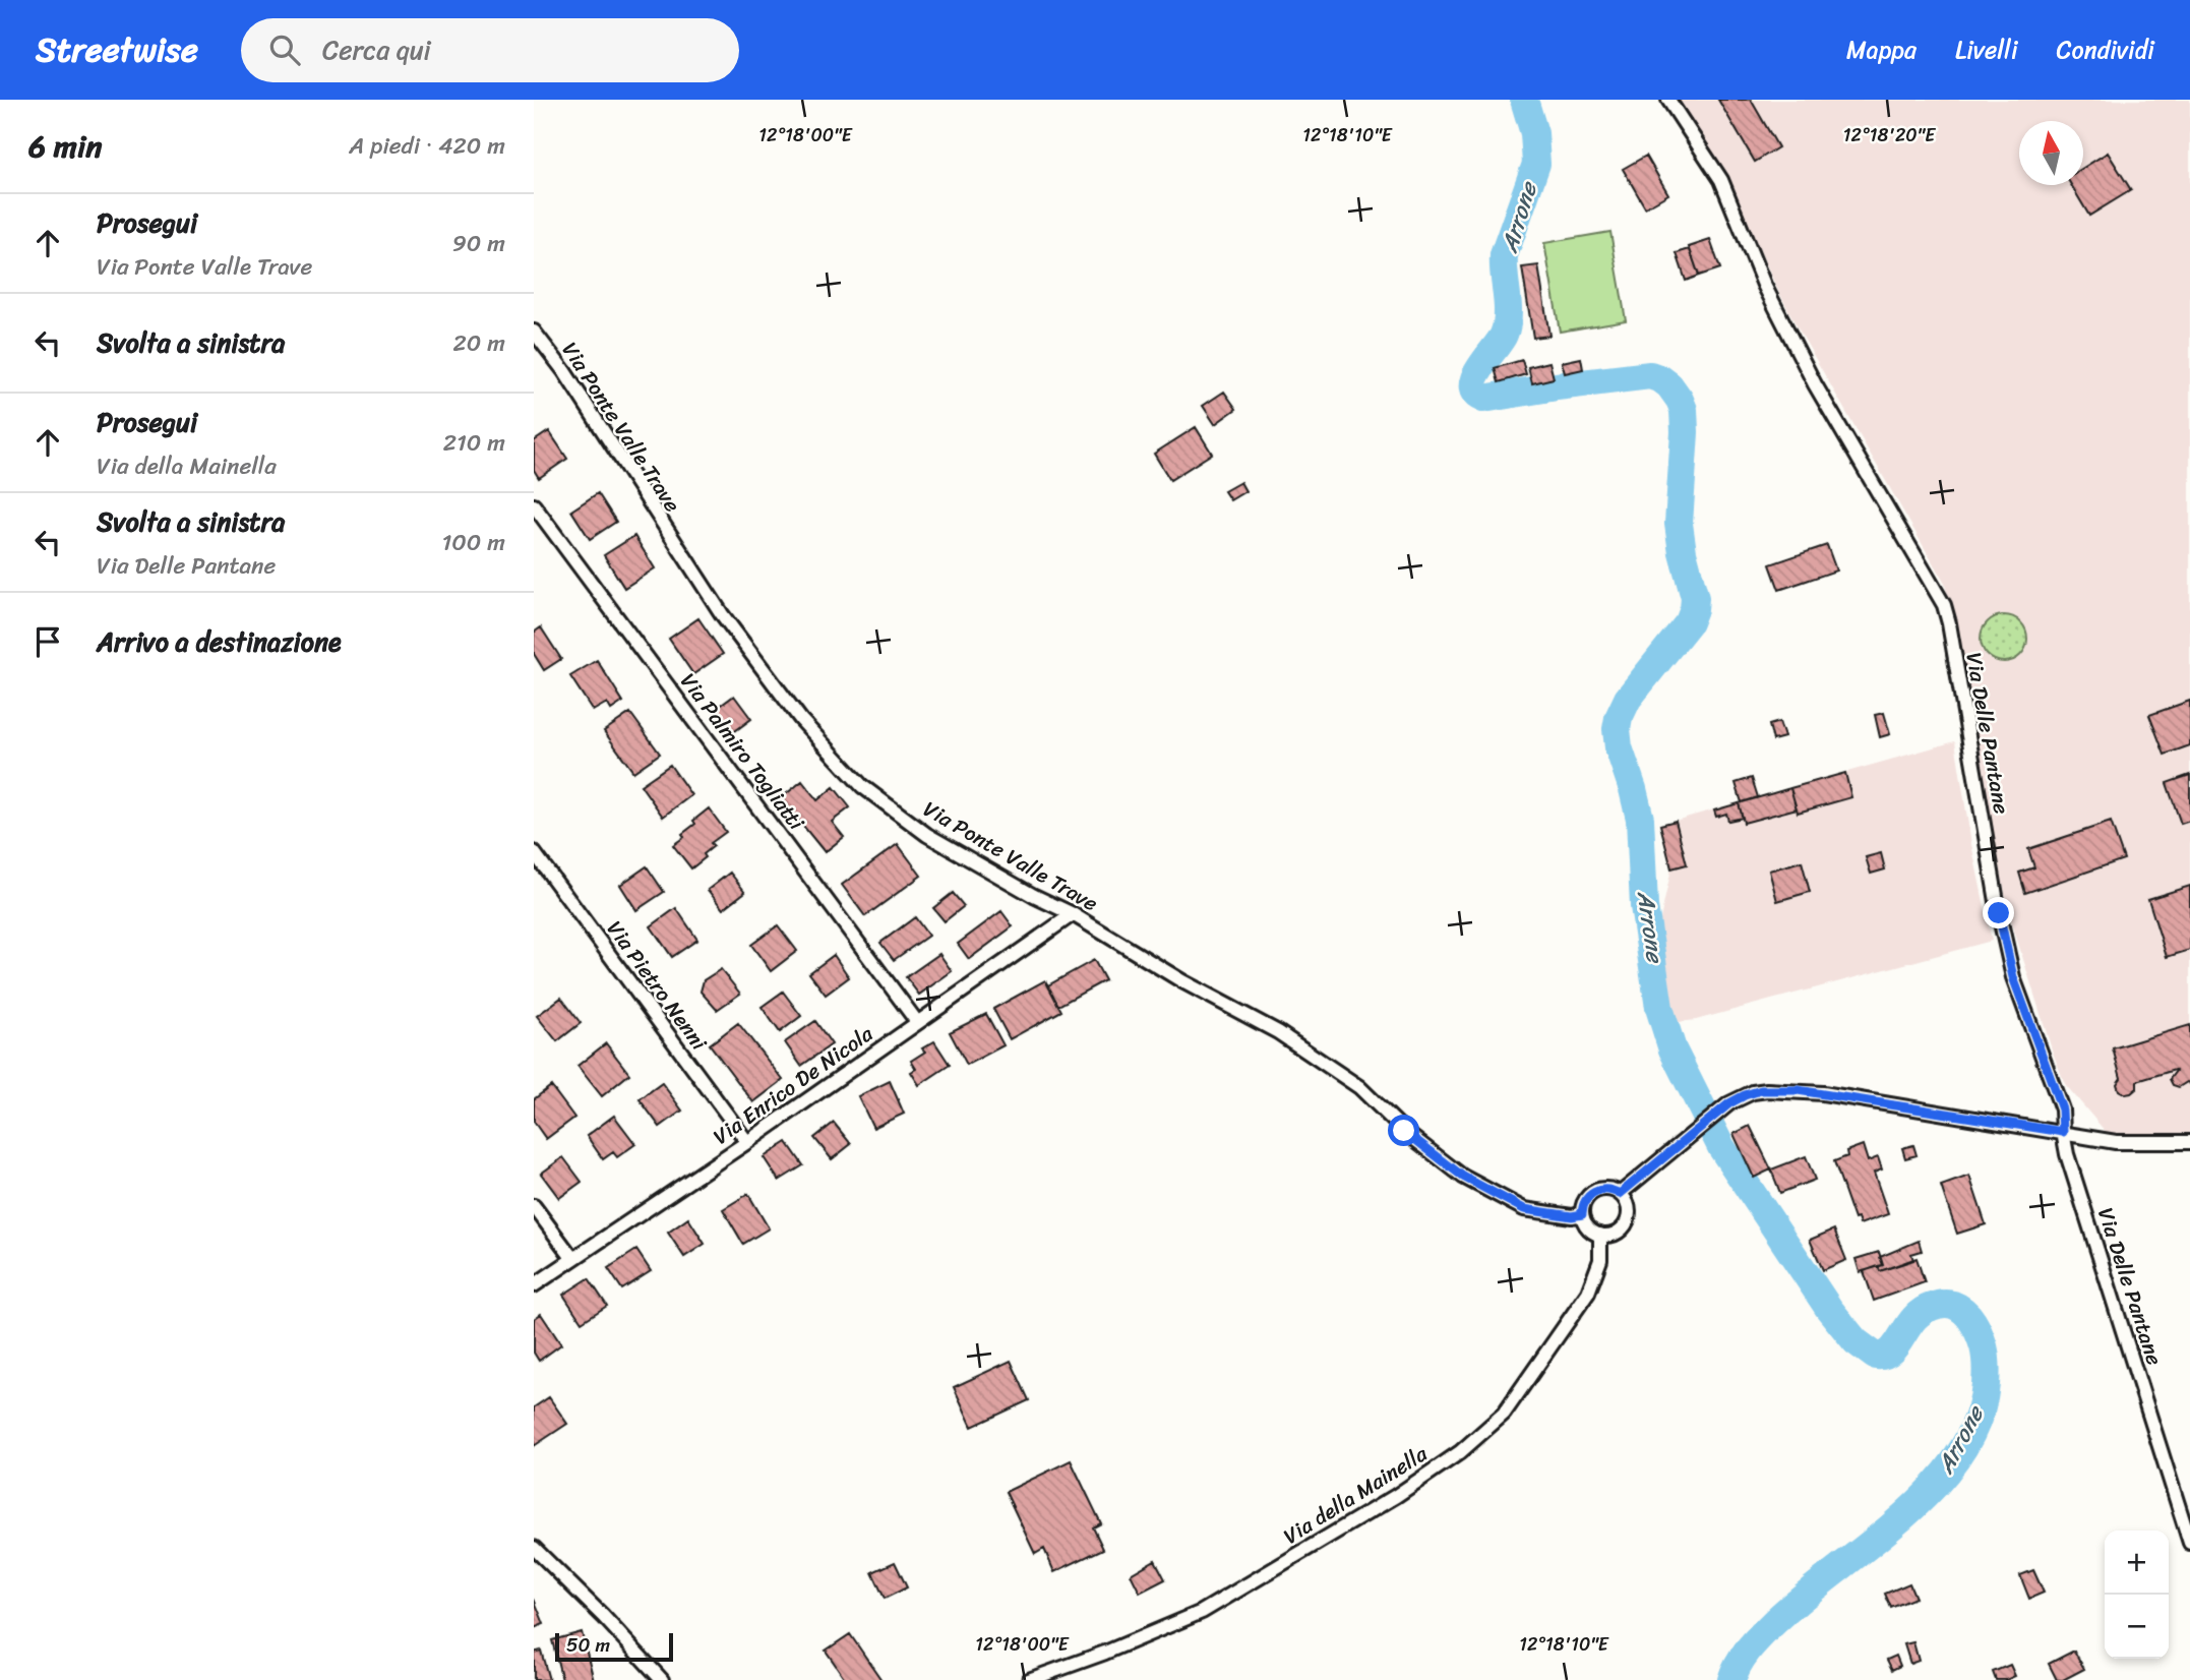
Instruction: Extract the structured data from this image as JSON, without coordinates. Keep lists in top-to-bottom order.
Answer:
{
  "streets": {
    "street": [
      "Via Ponte Valle Trave",
      "Via Delle Pantane",
      "Via Palmiro Togliatti",
      "Via Pietro Nenni",
      "Via Enrico De Nicola",
      "Via della Mainella"
    ]
  },
  "crossings": [
    ["Via Ponte Valle Trave", "Via Enrico De Nicola"],
    ["Via Ponte Valle Trave", "Via della Mainella"],
    ["Via Palmiro Togliatti", "Via Enrico De Nicola"],
    ["Via Pietro Nenni", "Via Enrico De Nicola"]
  ],
  "water": ["Arrone"],
  "scale_bar": "50 m",
  "north": "top",
  "page": {
    "header": "Streetwise",
    "search": "Cerca qui",
    "nav": ["Mappa", "Livelli", "Condividi"],
    "heading": ["6 min", "A piedi · 420 m"],
    "list": [
      ["Prosegui", "Via Ponte Valle Trave", "90 m"],
      ["Svolta a sinistra", "20 m"],
      ["Prosegui", "Via della Mainella", "210 m"],
      ["Svolta a sinistra", "Via Delle Pantane", "100 m"],
      "Arrivo a destinazione"
    ],
    "map_buttons": ["+", "−"],
    "scale": "50 m"
  },
  "coordinates": ["12°18'00\"E", "12°18'10\"E", "12°18'20\"E"]
}
